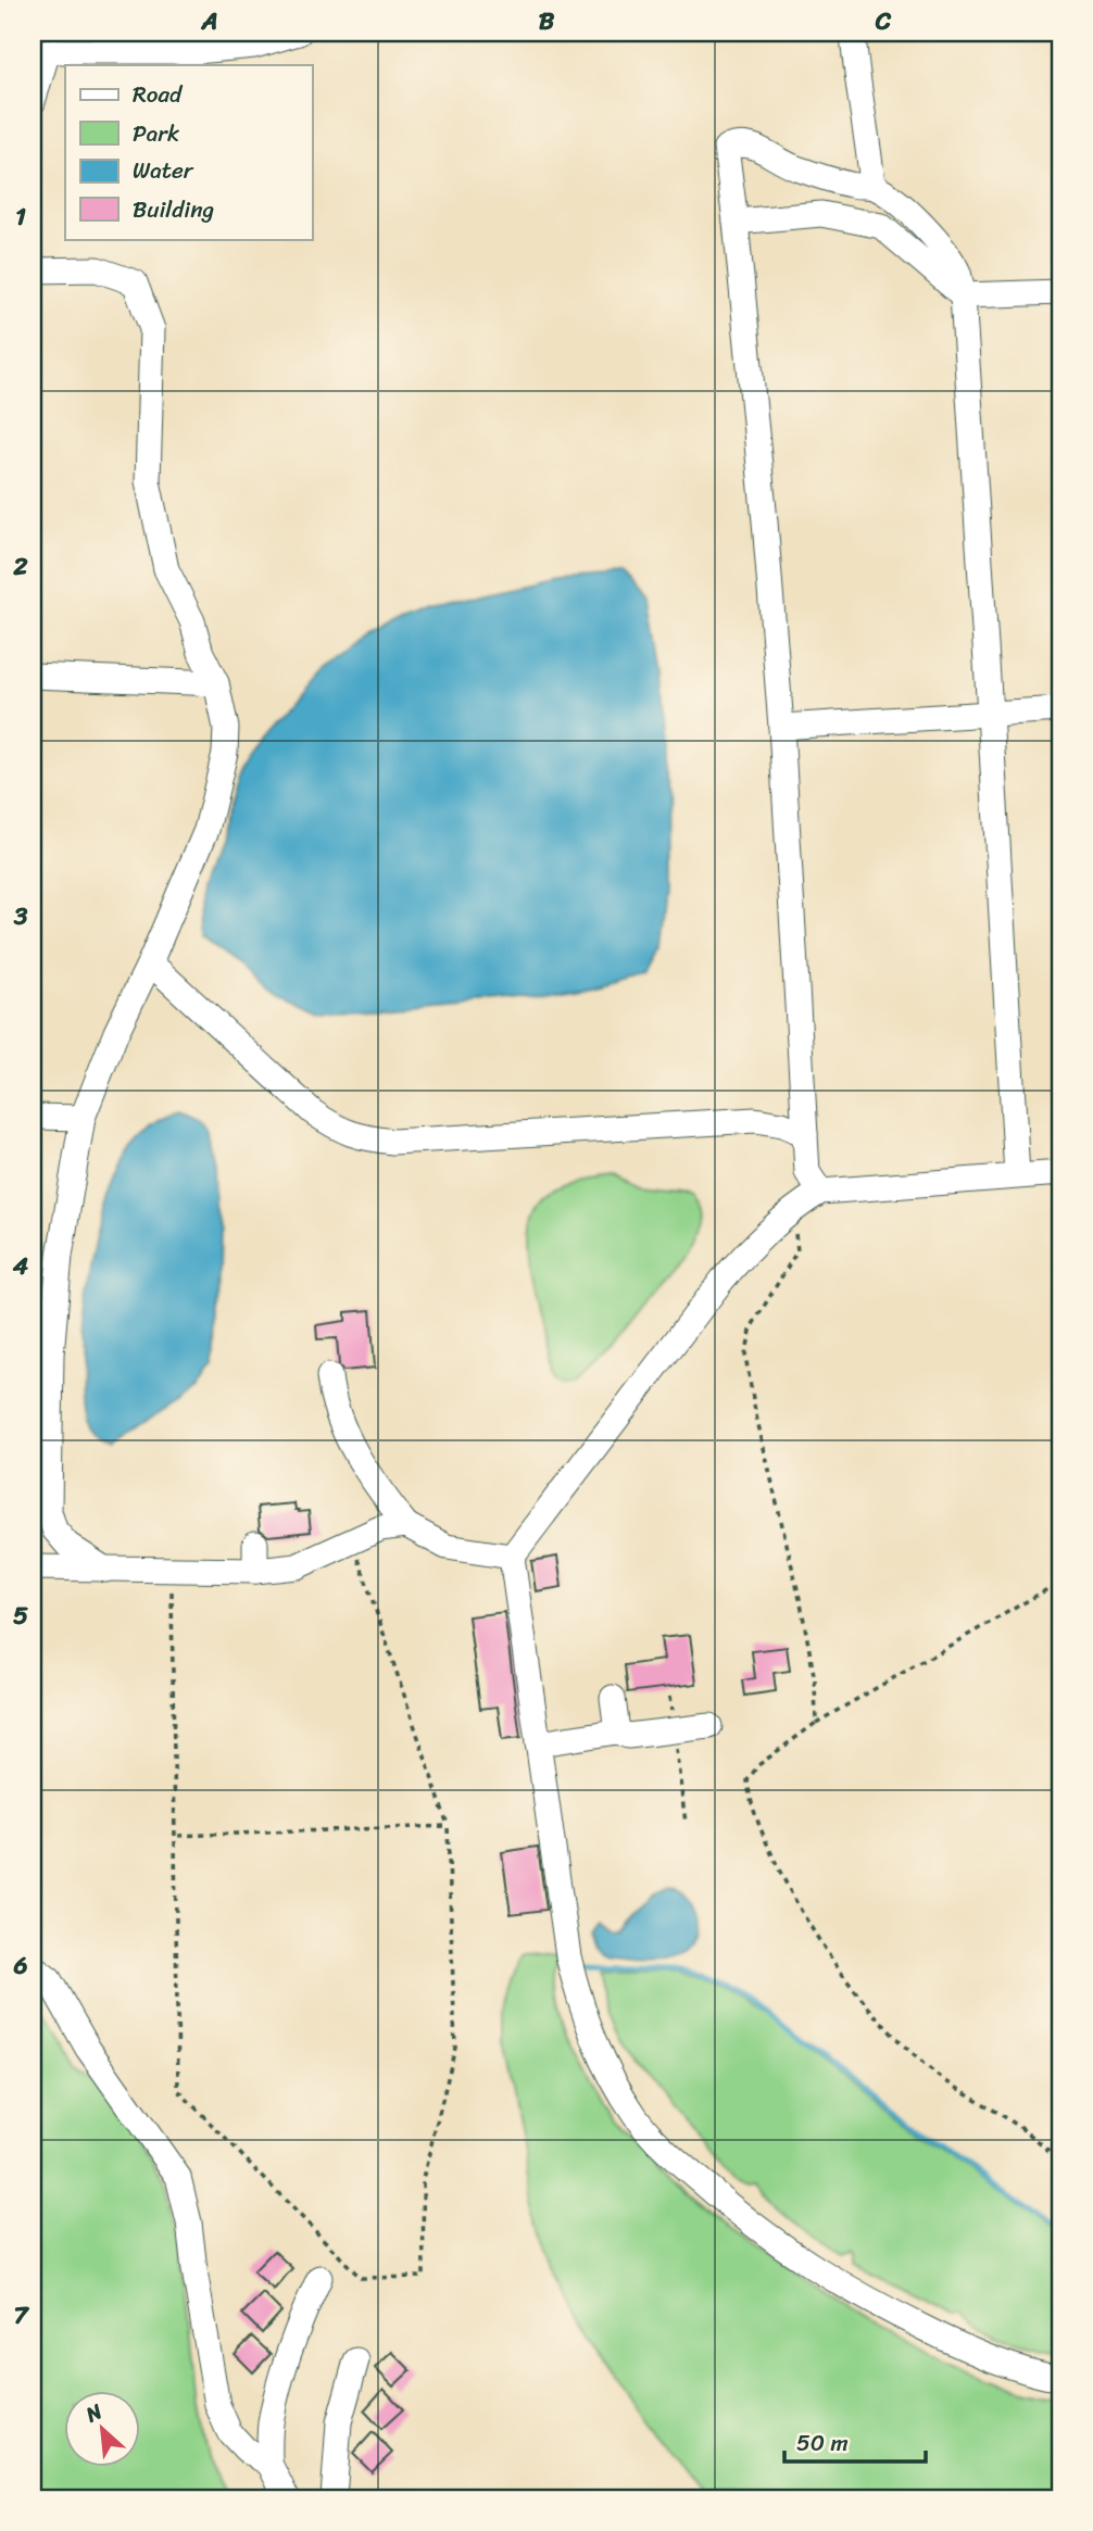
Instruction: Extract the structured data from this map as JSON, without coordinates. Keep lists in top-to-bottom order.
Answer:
{
  "legend": [
    "Road",
    "Park",
    "Water",
    "Building"
  ],
  "scale_bar": "50 m",
  "north": "top left",
  "grid": {
    "columns": ["A", "B", "C"],
    "rows": [
      "1",
      "2",
      "3",
      "4",
      "5",
      "6",
      "7"
    ]
  }
}
